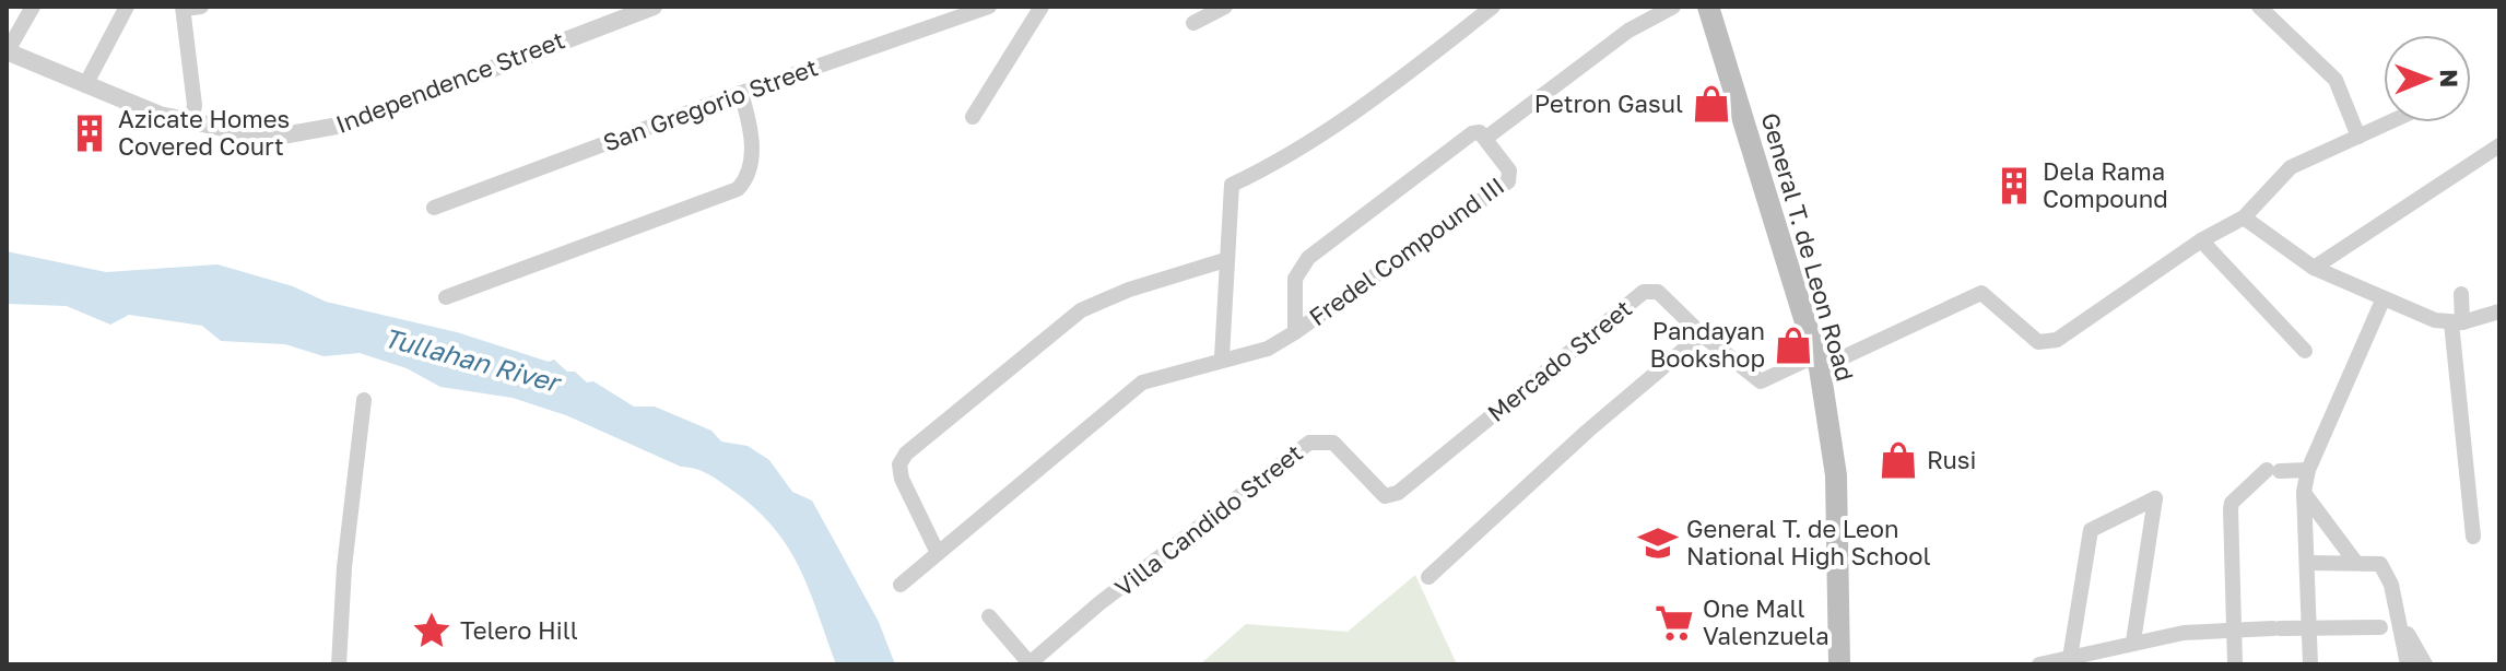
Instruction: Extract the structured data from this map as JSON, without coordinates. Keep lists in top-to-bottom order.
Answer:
{
  "streets": {
    "main road": ["General T. de Leon Road"],
    "street": [
      "Independence Street",
      "San Gregorio Street",
      "Fredel Compound III",
      "Mercado Street",
      "Villa Candido Street"
    ]
  },
  "crossings": [
    ["General T. de Leon Road", "Mercado Street"],
    ["Mercado Street", "Villa Candido Street"]
  ],
  "water": ["Tullahan River"],
  "places": {
    "shop": ["Petron Gasul", "Pandayan Bookshop", "Rusi"],
    "building": ["Azicate Homes Covered Court", "Dela Rama Compound"],
    "school or university": ["General T. de Leon National High School"],
    "supermarket": ["One Mall Valenzuela"],
    "place": ["Telero Hill"]
  },
  "north": "right"
}
